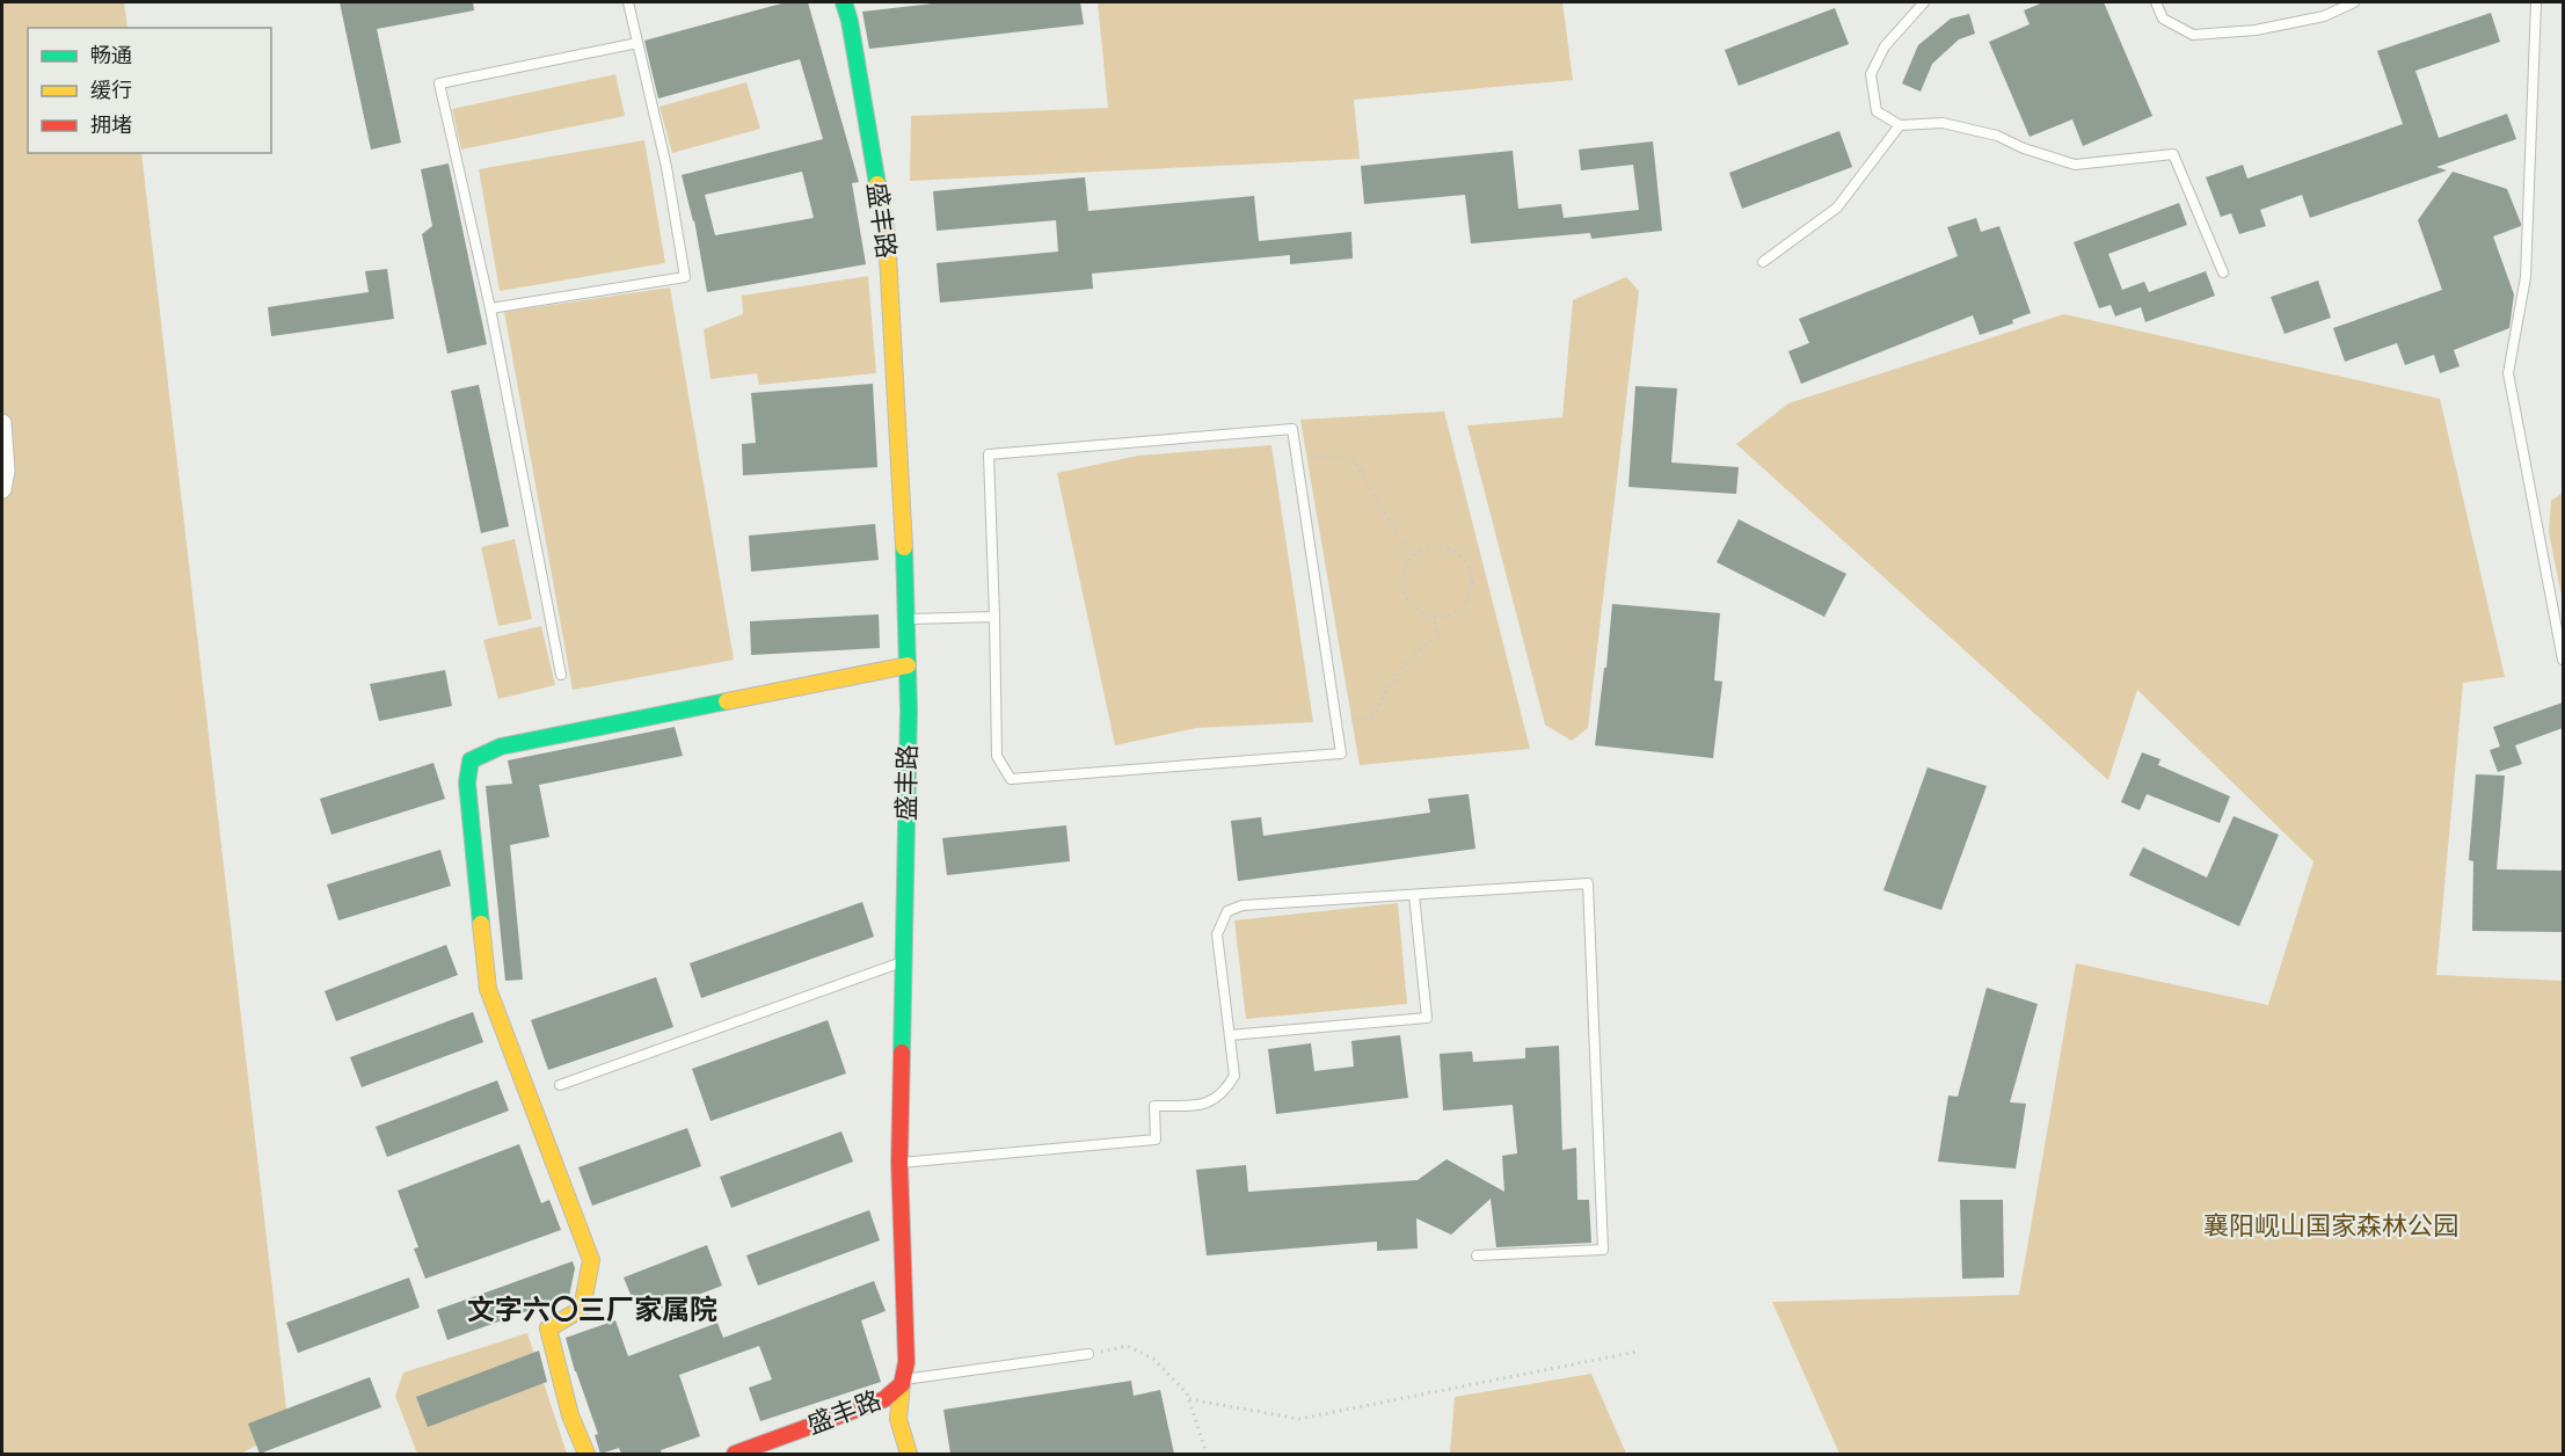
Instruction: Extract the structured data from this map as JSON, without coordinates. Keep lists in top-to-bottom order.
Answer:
{
  "streets": {
    "street": ["盛丰路"]
  },
  "districts": ["文字六〇三厂家属院"],
  "parks": ["襄阳岘山国家森林公园"],
  "legend": ["畅通", "缓行", "拥堵"]
}
